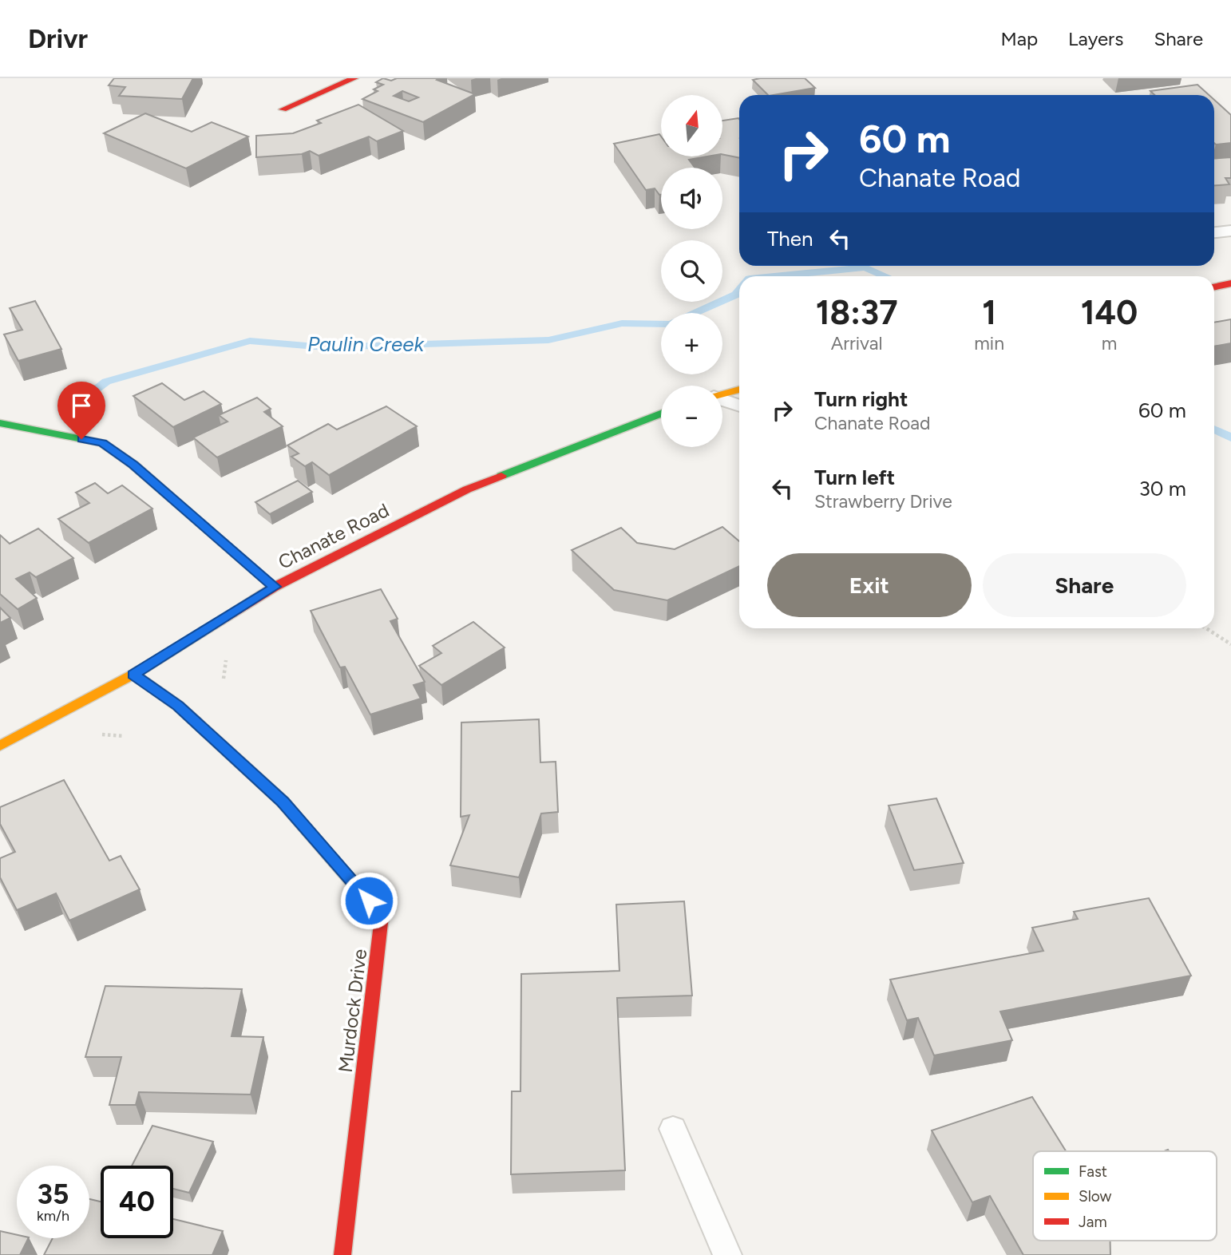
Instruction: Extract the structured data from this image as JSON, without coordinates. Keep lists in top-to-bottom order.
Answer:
{
  "streets": {
    "street": ["Chanate Road", "Murdock Drive"]
  },
  "crossings": [
    ["Chanate Road", "Murdock Drive"]
  ],
  "water": ["Paulin Creek"],
  "legend": ["Fast", "Slow", "Jam"],
  "north": "top",
  "page": {
    "header": "Drivr",
    "nav": ["Map", "Layers", "Share"],
    "map_buttons": ["+", "−"],
    "turn": ["60 m", "Chanate Road"],
    "then": "Then",
    "eta": [
      "18:37",
      "Arrival",
      "1",
      "min",
      "140",
      "m"
    ],
    "list": [
      {
        "name": "Turn right",
        "note": "Chanate Road",
        "value": "60 m"
      },
      {
        "name": "Turn left",
        "note": "Strawberry Drive",
        "value": "30 m"
      }
    ],
    "buttons": ["Exit", "Share"],
    "speed": "35 km/h",
    "limit": "40"
  }
}
